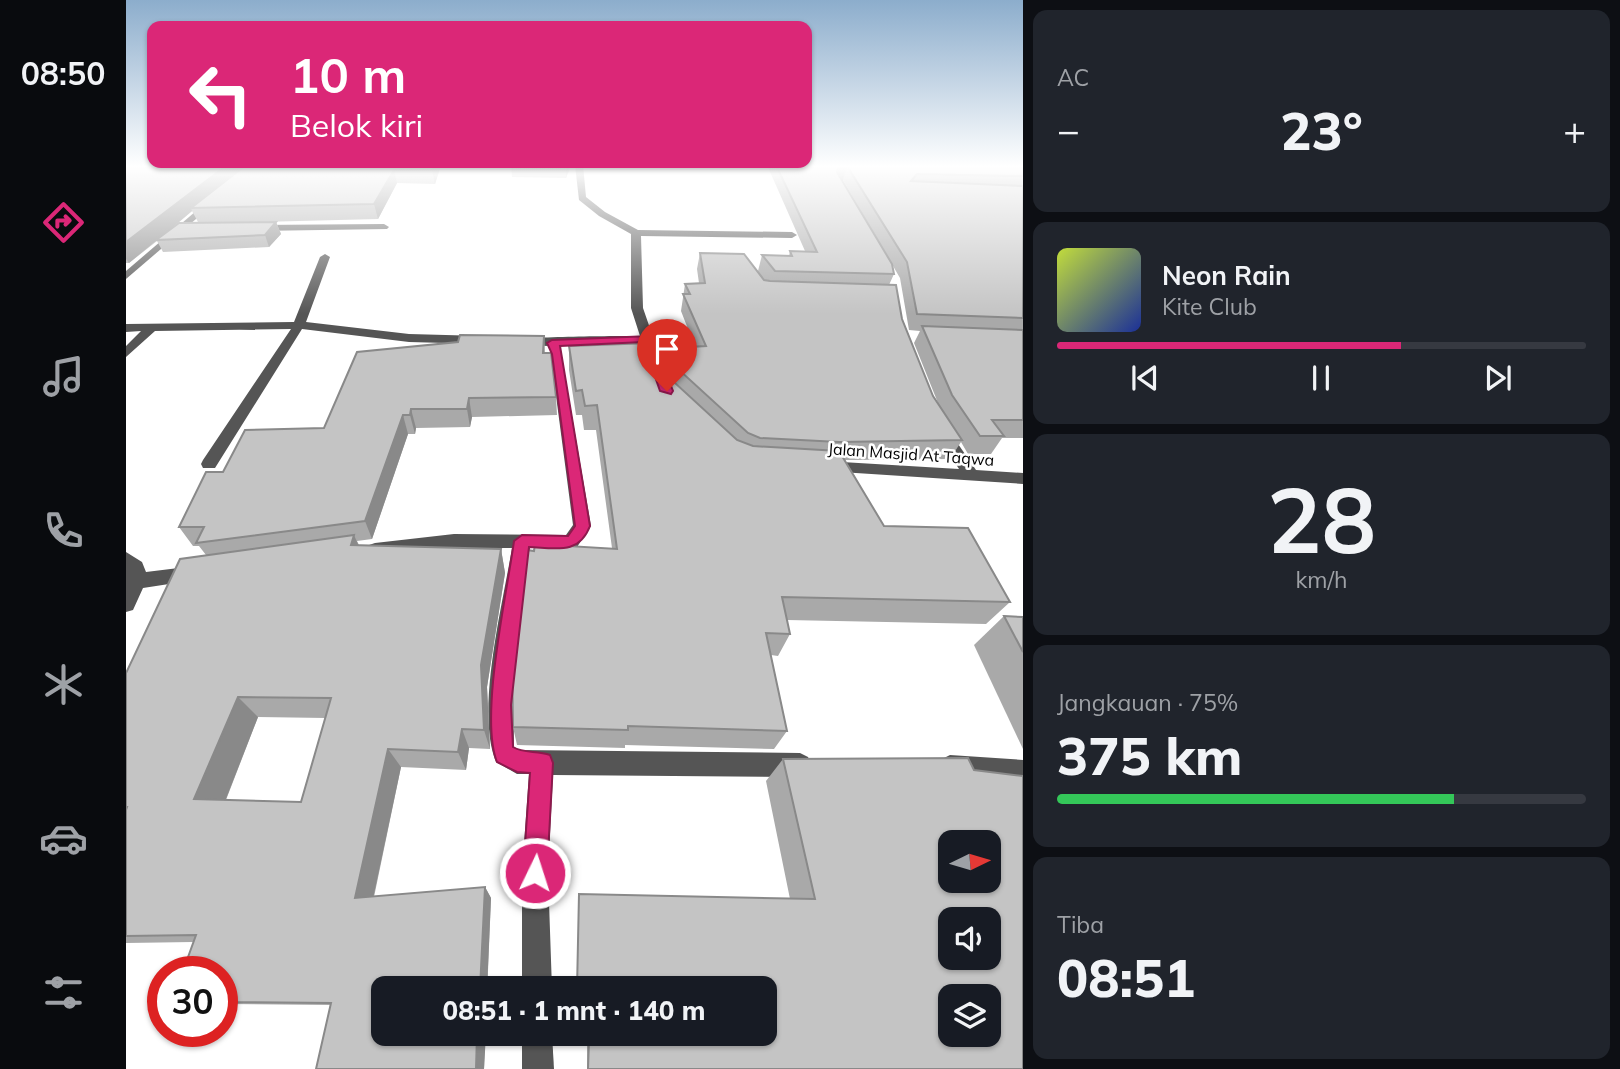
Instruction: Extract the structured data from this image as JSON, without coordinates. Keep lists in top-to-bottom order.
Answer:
{
  "streets": {
    "street": ["Jalan Masjid At Taqwa"]
  },
  "north": "right",
  "page": {
    "tabs": "08:50",
    "tile": [
      "AC",
      ["28", "km/h"],
      ["Jangkauan · 75%", "375 km"],
      ["Tiba", "08:51"]
    ],
    "turn": ["10 m", "Belok kiri"],
    "heat": ["−", "23°", "+"],
    "song": ["Neon Rain", "Kite Club"],
    "limit": "30",
    "trip": "08:51 · 1 mnt · 140 m"
  }
}
